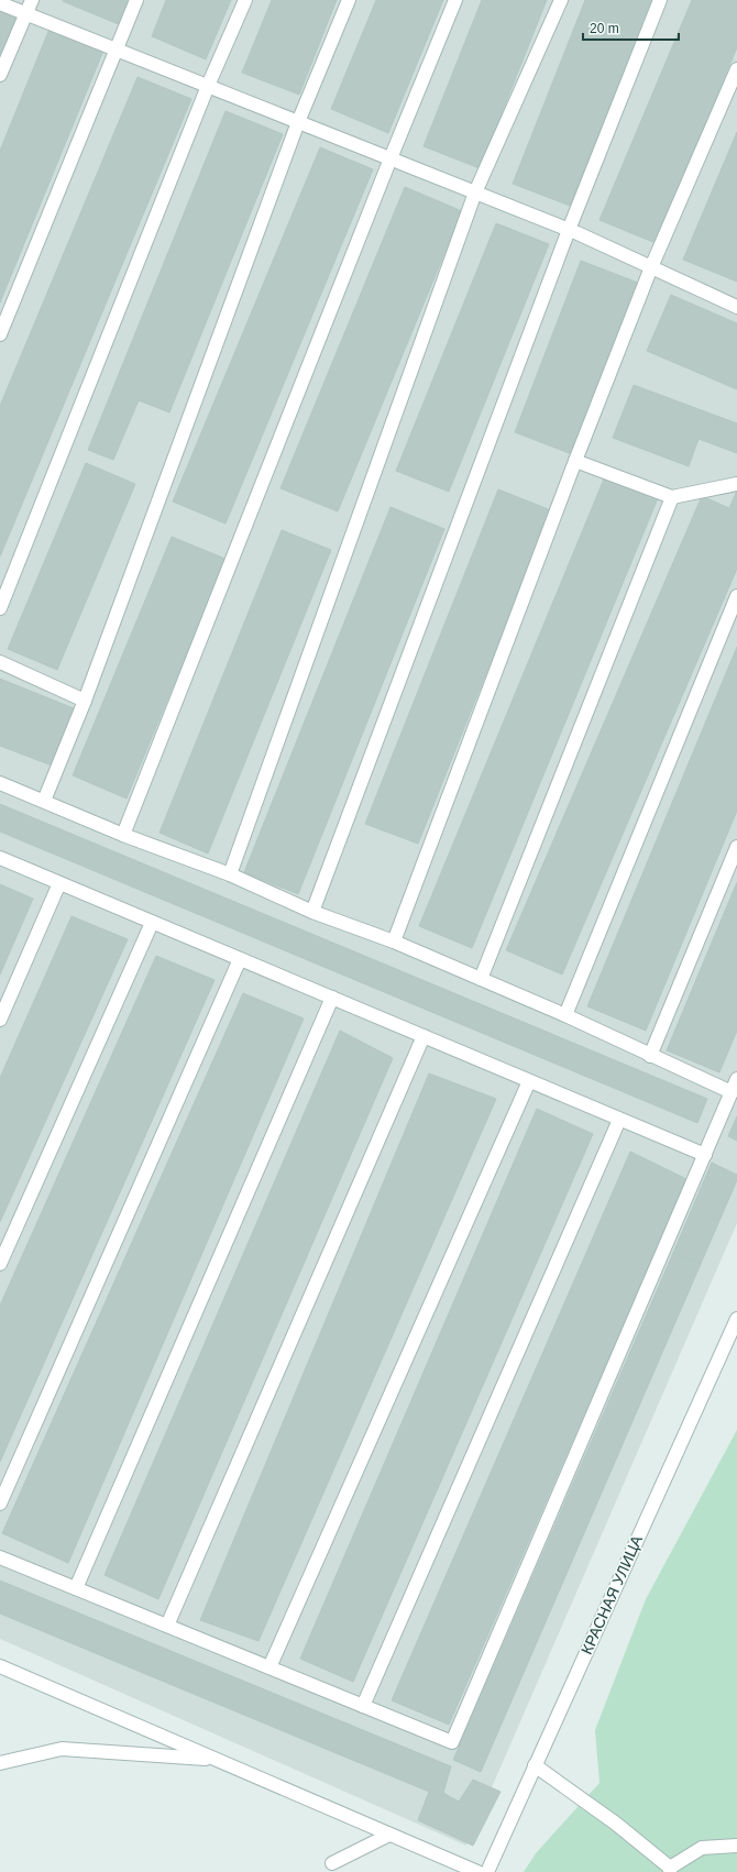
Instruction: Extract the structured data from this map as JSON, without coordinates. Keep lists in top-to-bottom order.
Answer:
{
  "streets": {
    "street": ["КРАСНАЯ УЛИЦА"]
  },
  "scale_bar": "20 m"
}
